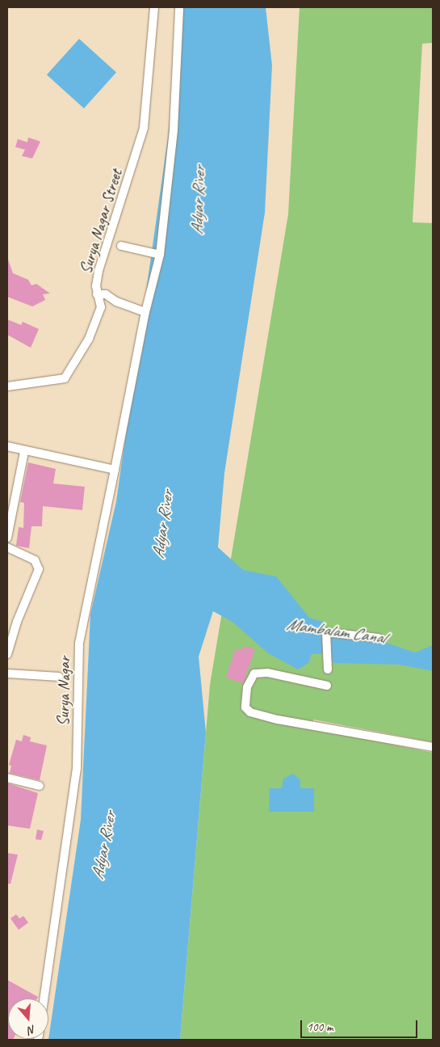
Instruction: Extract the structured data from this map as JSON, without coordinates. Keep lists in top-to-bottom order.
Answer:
{
  "streets": {
    "street": ["Surya Nagar Street", "Surya Nagar"]
  },
  "water": ["Adyar River", "Mambalam Canal"],
  "scale_bar": "100 m",
  "north": "bottom"
}
